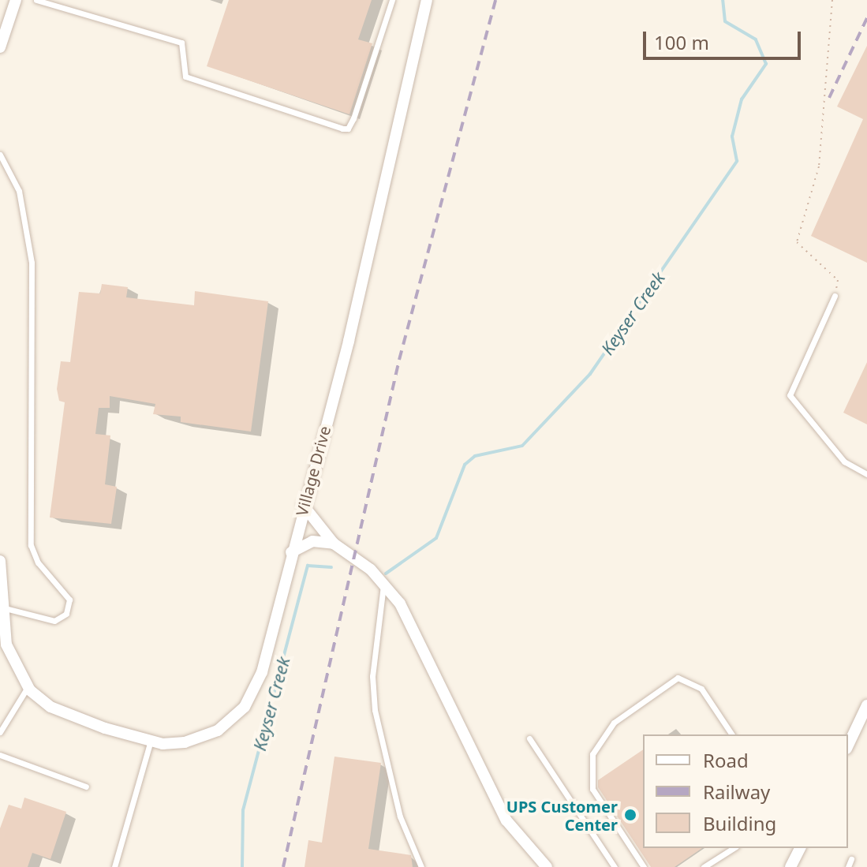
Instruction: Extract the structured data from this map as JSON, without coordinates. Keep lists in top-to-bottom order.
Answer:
{
  "streets": {
    "street": ["Village Drive"]
  },
  "water": ["Keyser Creek"],
  "places": ["UPS Customer Center"],
  "legend": ["Road", "Railway", "Building"],
  "scale_bar": "100 m"
}
